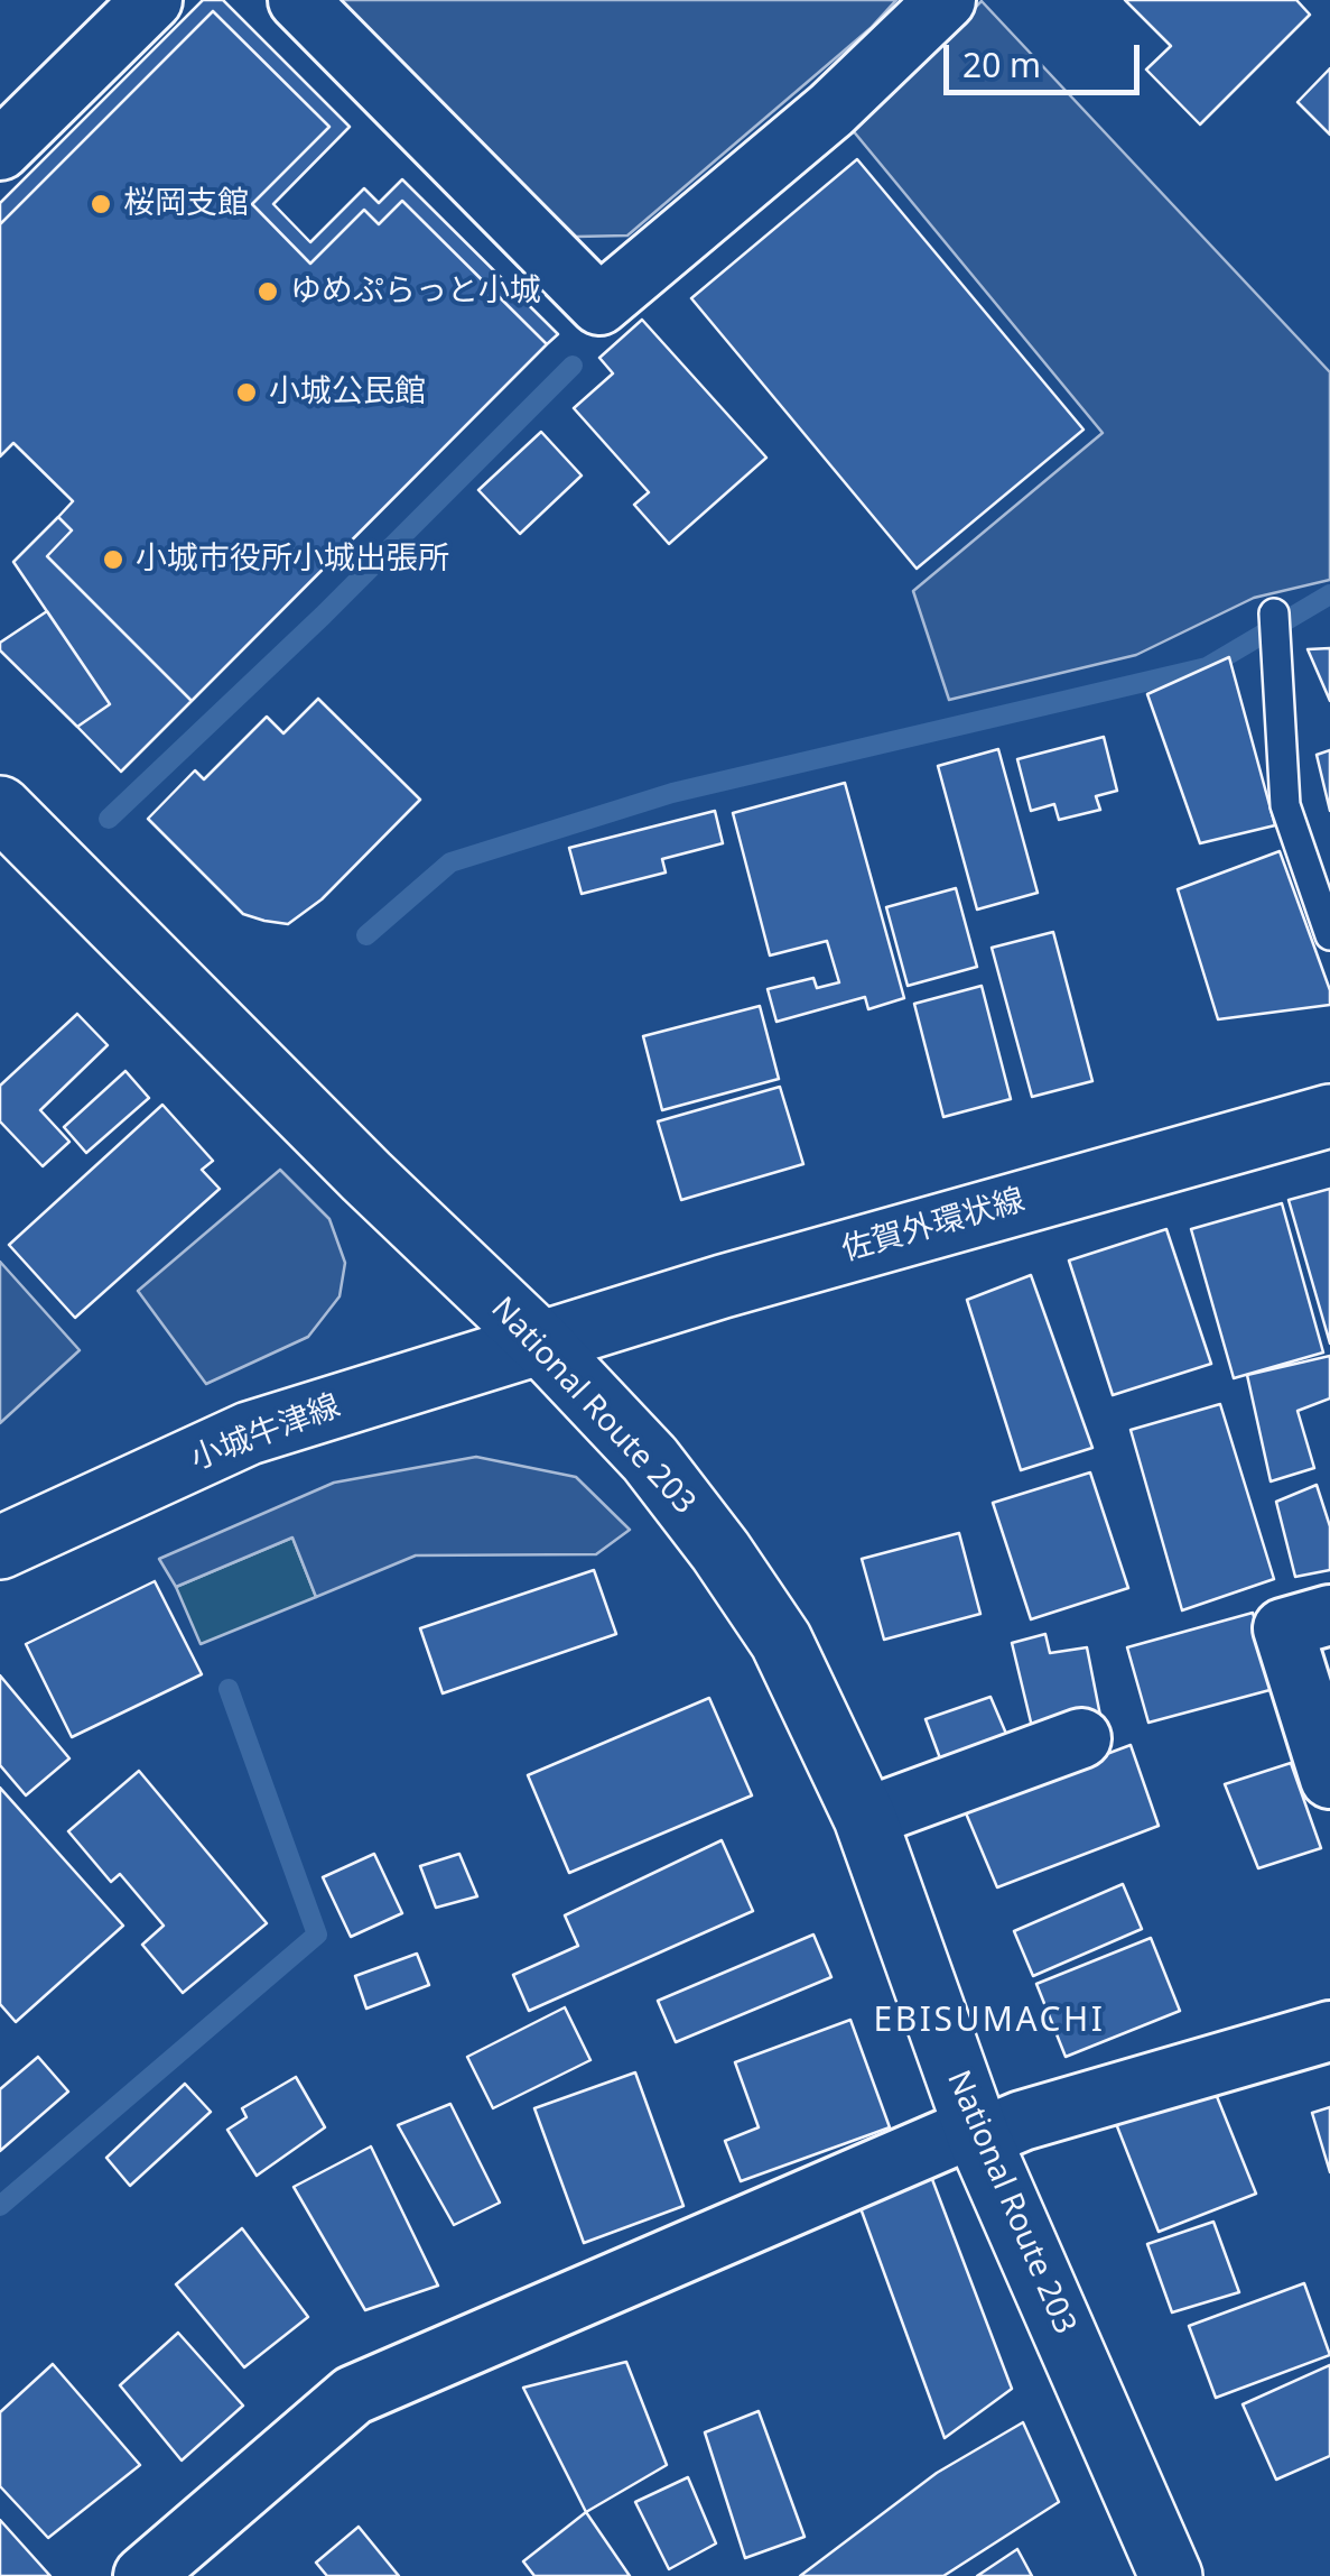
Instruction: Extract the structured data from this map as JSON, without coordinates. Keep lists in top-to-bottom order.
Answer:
{
  "streets": {
    "main road": ["佐賀外環状線", "National Route 203", "小城牛津線"]
  },
  "crossings": [
    ["佐賀外環状線", "National Route 203"],
    ["佐賀外環状線", "小城牛津線"],
    ["National Route 203", "小城牛津線"]
  ],
  "districts": ["EBISUMACHI"],
  "places": [
    "桜岡支館",
    "ゆめぷらっと小城",
    "小城公民館",
    "小城市役所小城出張所"
  ],
  "scale_bar": "20 m"
}
